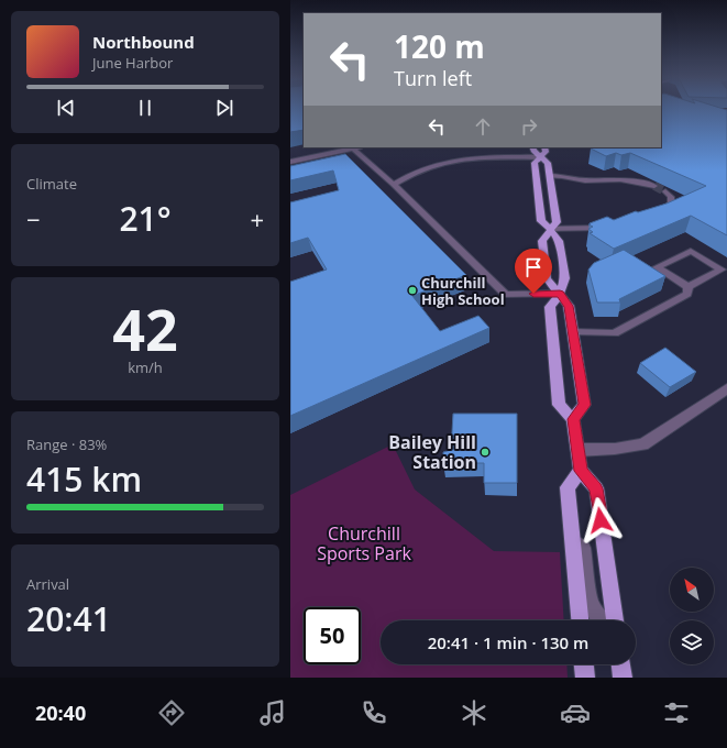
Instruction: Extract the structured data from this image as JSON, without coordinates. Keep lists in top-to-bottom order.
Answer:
{
  "parks": ["Churchill Sports Park"],
  "places": ["Churchill High School", "Bailey Hill Station"],
  "north": "top left",
  "page": {
    "turn": ["120 m", "Turn left"],
    "song": ["Northbound", "June Harbor"],
    "tile": [
      "Climate",
      ["42", "km/h"],
      ["Range · 83%", "415 km"],
      ["Arrival", "20:41"]
    ],
    "heat": ["−", "21°", "+"],
    "limit": "50",
    "trip": "20:41 · 1 min · 130 m",
    "tabs": "20:40"
  }
}
